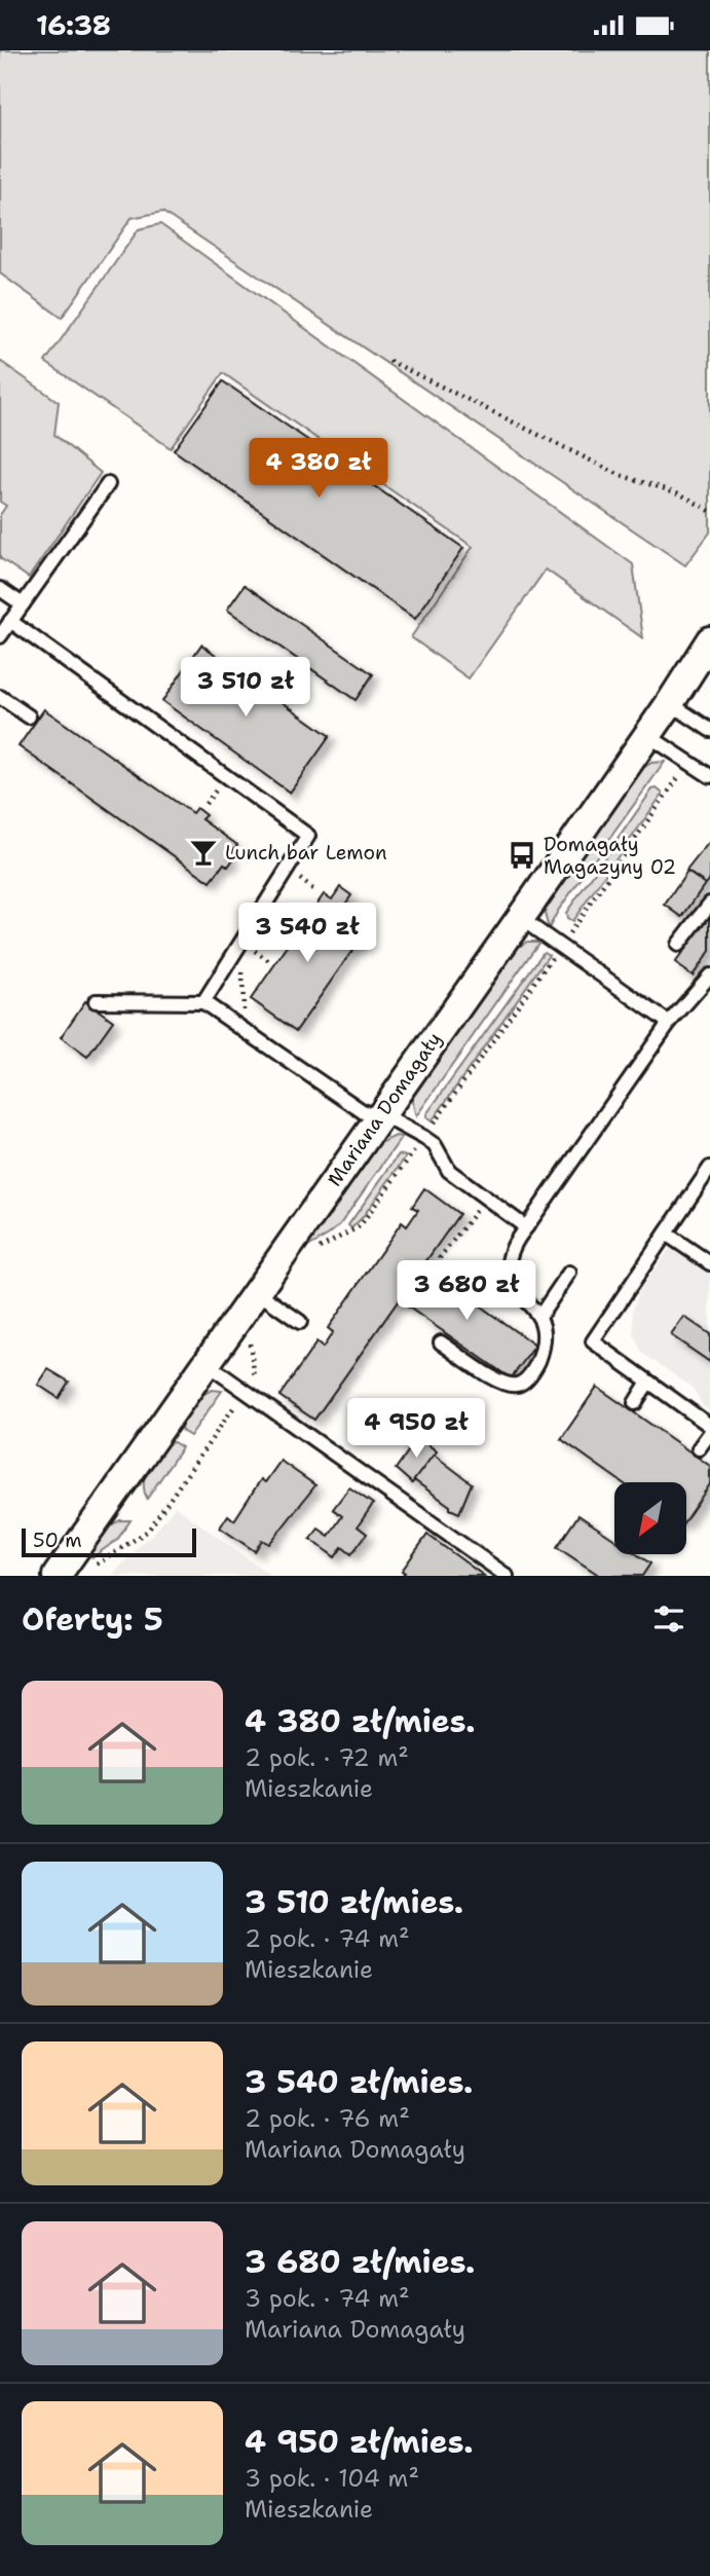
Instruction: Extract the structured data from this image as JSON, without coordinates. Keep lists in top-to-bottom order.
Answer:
{
  "streets": {
    "street": ["Mariana Domagały"]
  },
  "places": {
    "bar": ["Lunch bar Lemon"],
    "bus stop": ["Domagały Magazyny 02"]
  },
  "scale_bar": "50 m",
  "north": "bottom left",
  "page": {
    "status": "16:38",
    "price": [
      "4 380 zł",
      "3 510 zł",
      "3 540 zł",
      "3 680 zł",
      "4 950 zł"
    ],
    "scale": "50 m",
    "heading": "Oferty: 5",
    "list": [
      {
        "name": "4 380 zł/mies.",
        "note": "2 pok. · 72 m² · Mieszkanie"
      },
      {
        "name": "3 510 zł/mies.",
        "note": "2 pok. · 74 m² · Mieszkanie"
      },
      {
        "name": "3 540 zł/mies.",
        "note": "2 pok. · 76 m² · Mariana Domagały"
      },
      {
        "name": "3 680 zł/mies.",
        "note": "3 pok. · 74 m² · Mariana Domagały"
      },
      {
        "name": "4 950 zł/mies.",
        "note": "3 pok. · 104 m² · Mieszkanie"
      }
    ]
  }
}
